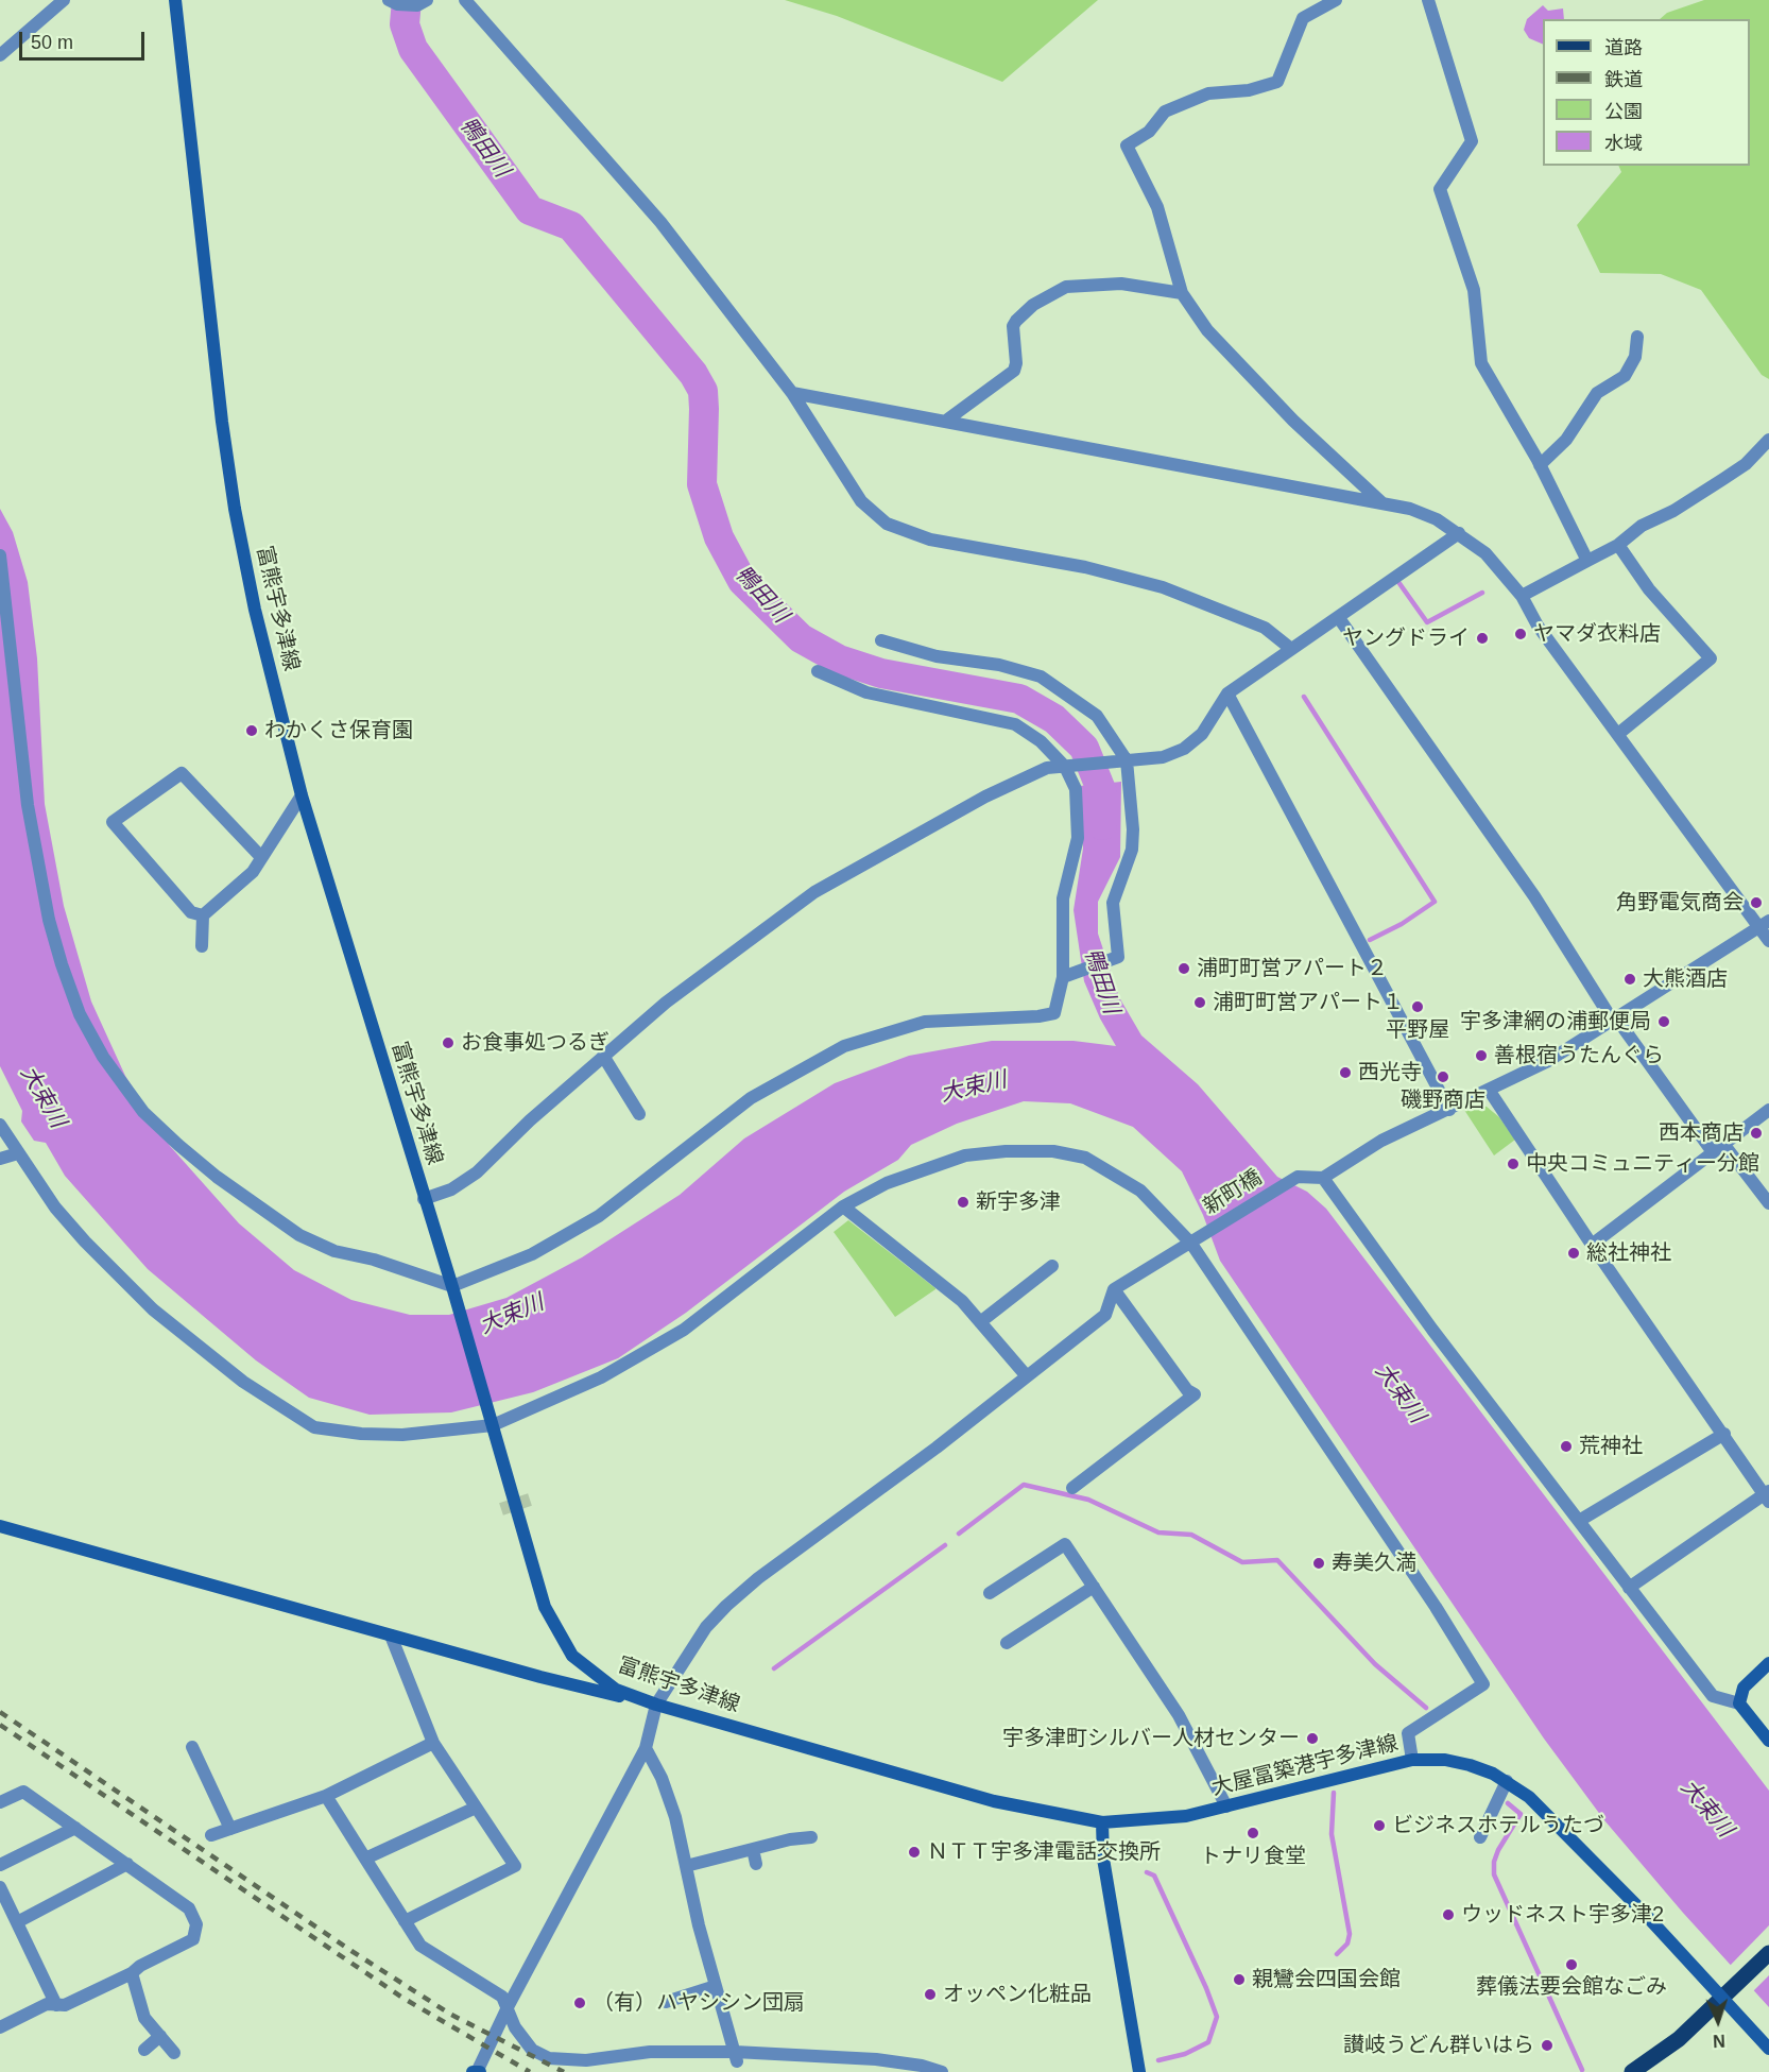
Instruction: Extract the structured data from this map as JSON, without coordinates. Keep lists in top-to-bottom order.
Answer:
{
  "streets": {
    "main road": ["富熊宇多津線", "大屋冨築港宇多津線"],
    "street": ["新町橋"]
  },
  "crossings": [
    ["富熊宇多津線", "大屋冨築港宇多津線"]
  ],
  "water": ["鴨田川", "大束川"],
  "places": [
    "ヤマダ衣料店",
    "ヤングドライ",
    "わかくさ保育園",
    "角野電気商会",
    "浦町町営アパート２",
    "大熊酒店",
    "浦町町営アパート１",
    "平野屋",
    "宇多津網の浦郵便局",
    "お食事処つるぎ",
    "善根宿うたんぐら",
    "西光寺",
    "磯野商店",
    "西本商店",
    "中央コミュニティー分館",
    "新宇多津",
    "総社神社",
    "荒神社",
    "寿美久満",
    "宇多津町シルバー人材センター",
    "ビジネスホテルうたづ",
    "トナリ食堂",
    "ＮＴＴ宇多津電話交換所",
    "ウッドネスト宇多津2",
    "葬儀法要会館なごみ",
    "親鸞会四国会館",
    "オッペン化粧品",
    "（有）ハヤシシン団扇",
    "讃岐うどん群いはら"
  ],
  "legend": [
    "道路",
    "鉄道",
    "公園",
    "水域"
  ],
  "scale_bar": "50 m",
  "north": "bottom"
}
